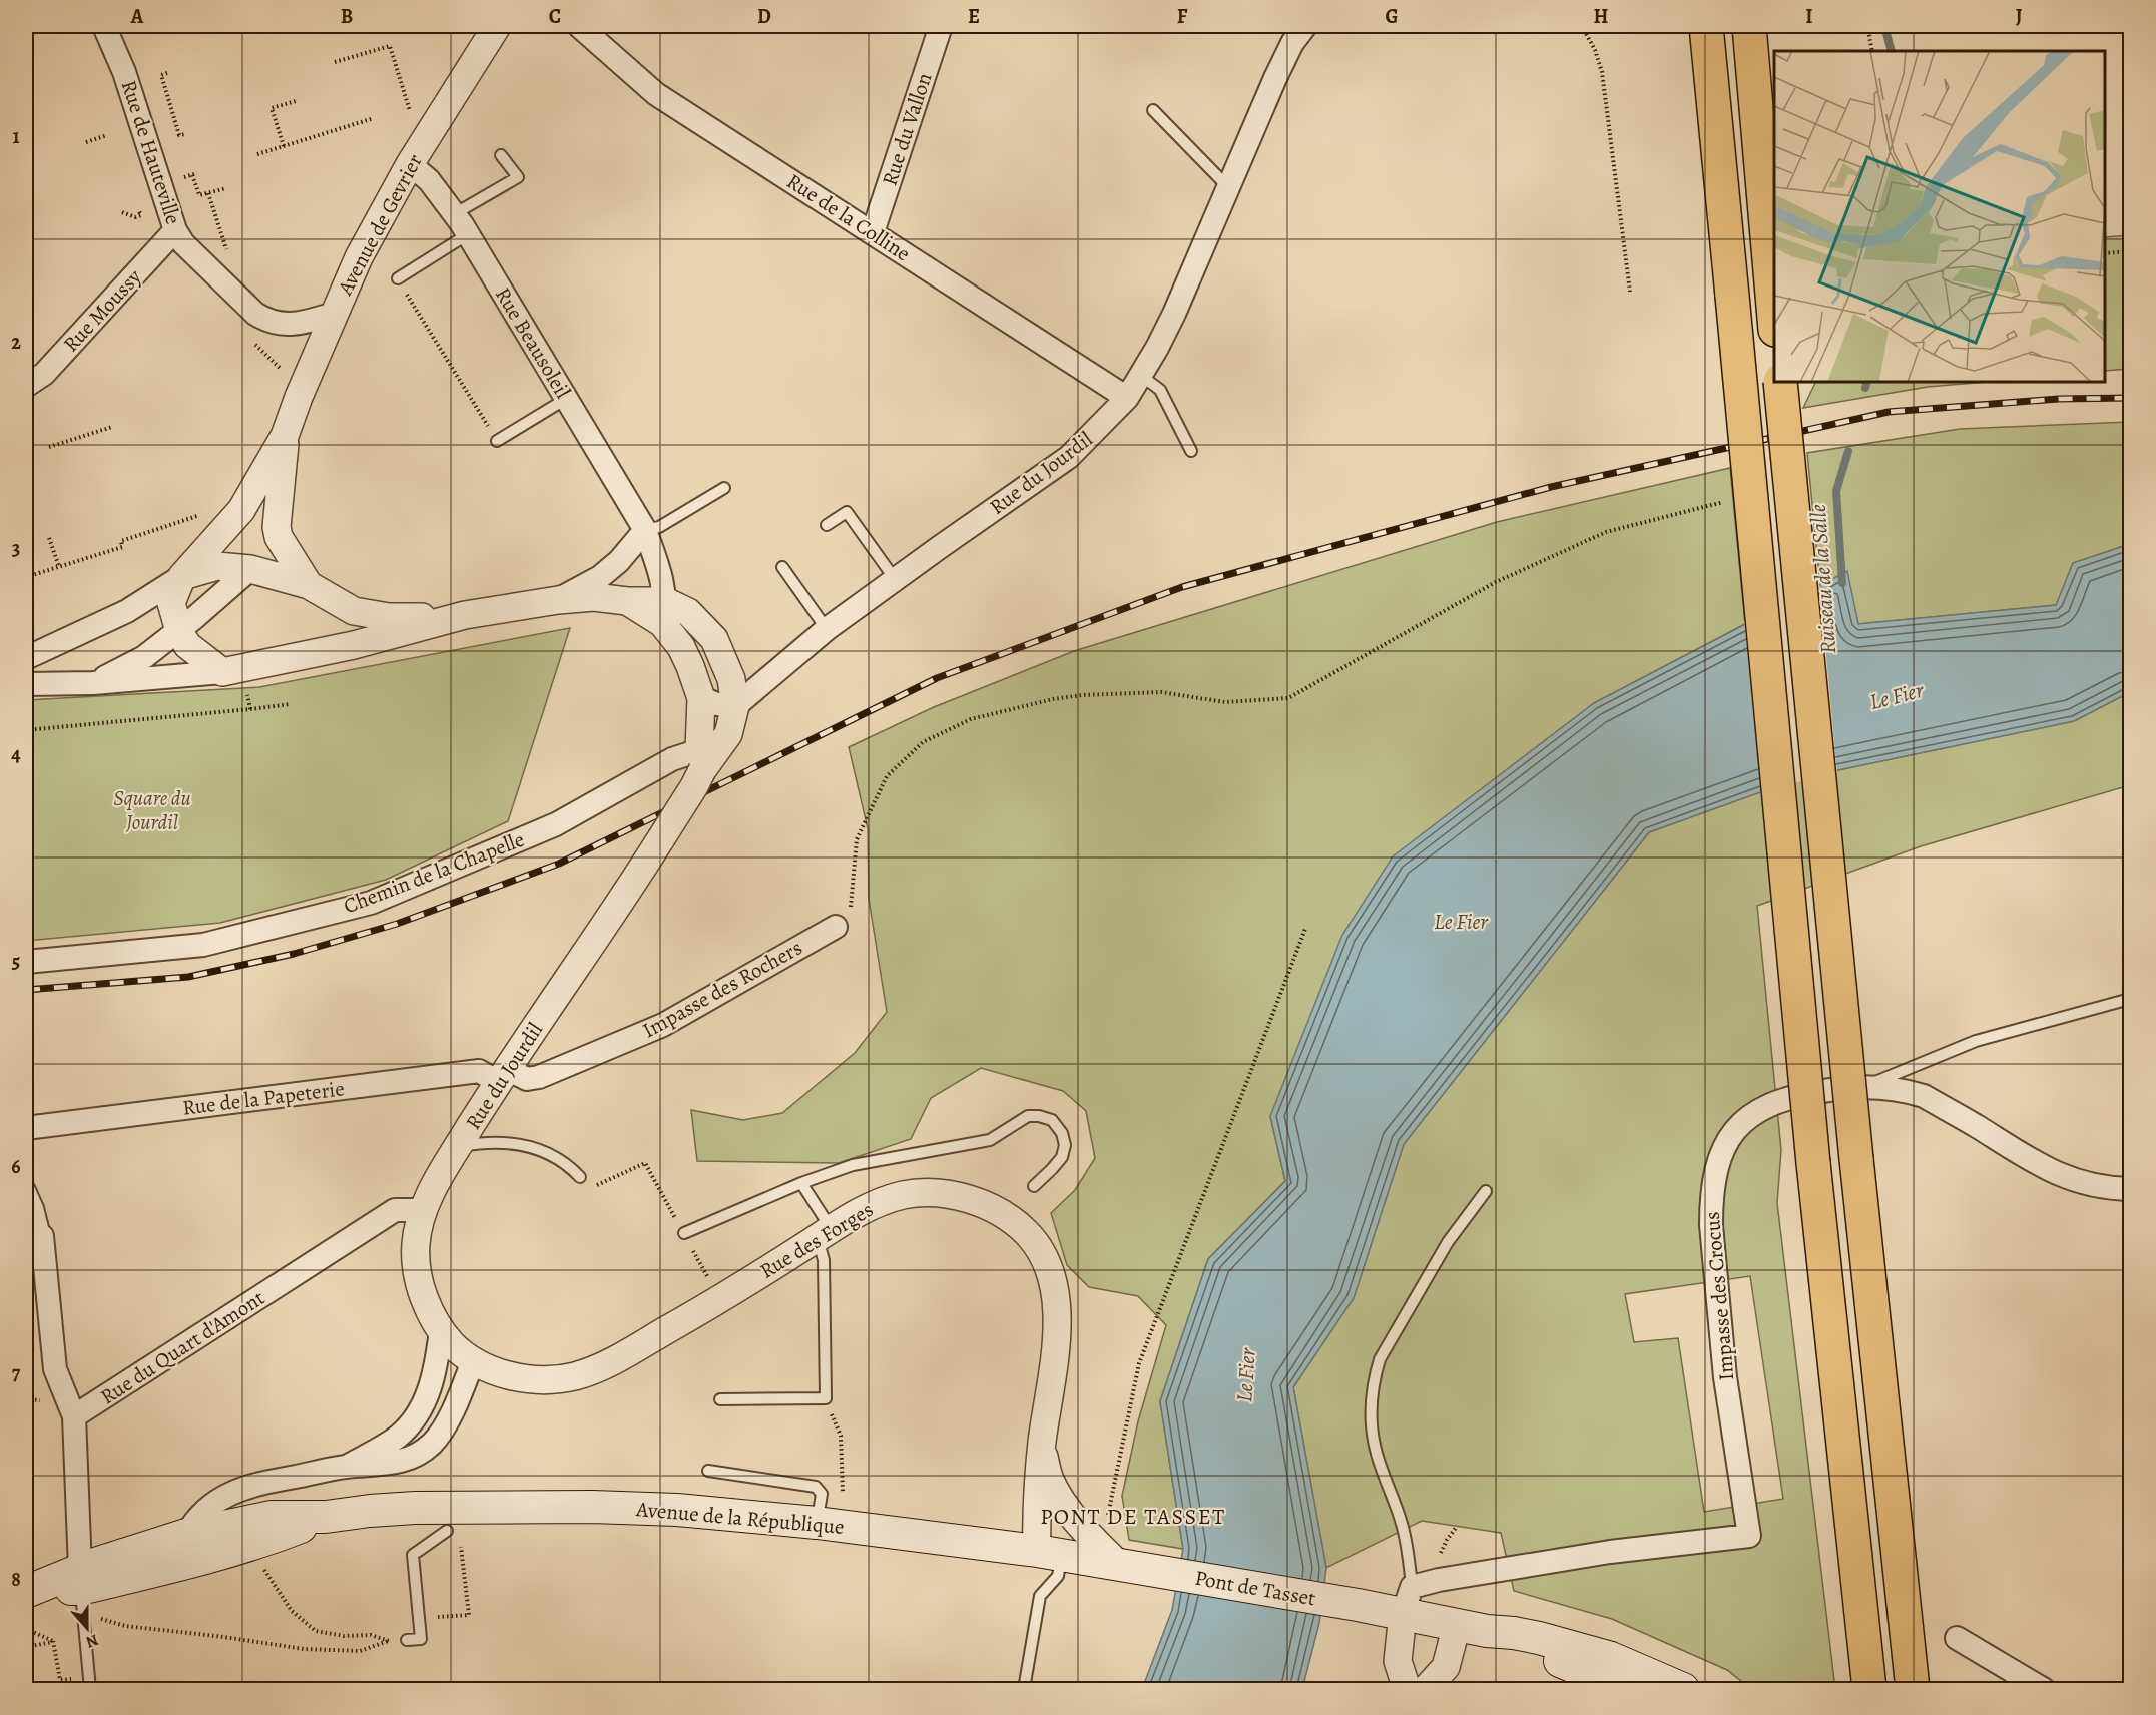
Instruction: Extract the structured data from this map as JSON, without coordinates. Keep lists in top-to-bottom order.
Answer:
{
  "streets": {
    "main road": ["Avenue de la République", "Pont de Tasset"],
    "street": [
      "Rue du Vallon",
      "Rue de Hauteville",
      "Rue de la Colline",
      "Avenue de Gevrier",
      "Rue Moussy",
      "Rue Beausoleil",
      "Rue du Jourdil",
      "Chemin de la Chapelle",
      "Impasse des Rochers",
      "Rue de la Papeterie",
      "Rue des Forges",
      "Impasse des Crocus",
      "Rue du Quart d'Amont"
    ]
  },
  "crossings": [
    ["Rue du Vallon", "Rue de la Colline"],
    ["Rue de Hauteville", "Avenue de Gevrier"],
    ["Rue de Hauteville", "Rue Moussy"],
    ["Rue de la Colline", "Rue du Jourdil"],
    ["Avenue de Gevrier", "Rue Beausoleil"],
    ["Avenue de Gevrier", "Rue du Jourdil"],
    ["Rue du Jourdil", "Chemin de la Chapelle"],
    ["Rue du Jourdil", "Impasse des Rochers"],
    ["Rue du Jourdil", "Rue de la Papeterie"],
    ["Rue du Jourdil", "Rue des Forges"],
    ["Rue du Jourdil", "Rue du Quart d'Amont"],
    ["Impasse des Rochers", "Rue de la Papeterie"],
    ["Rue des Forges", "Avenue de la République"],
    ["Impasse des Crocus", "Pont de Tasset"],
    ["Avenue de la République", "Pont de Tasset"]
  ],
  "districts": ["PONT DE TASSET"],
  "water": ["Ruiseau de la Salle", "Le Fier"],
  "parks": ["Square du Jourdil"],
  "north": "bottom",
  "grid": {
    "columns": [
      "A",
      "B",
      "C",
      "D",
      "E",
      "F",
      "G",
      "H",
      "I",
      "J"
    ],
    "rows": [
      "1",
      "2",
      "3",
      "4",
      "5",
      "6",
      "7",
      "8"
    ]
  }
}
